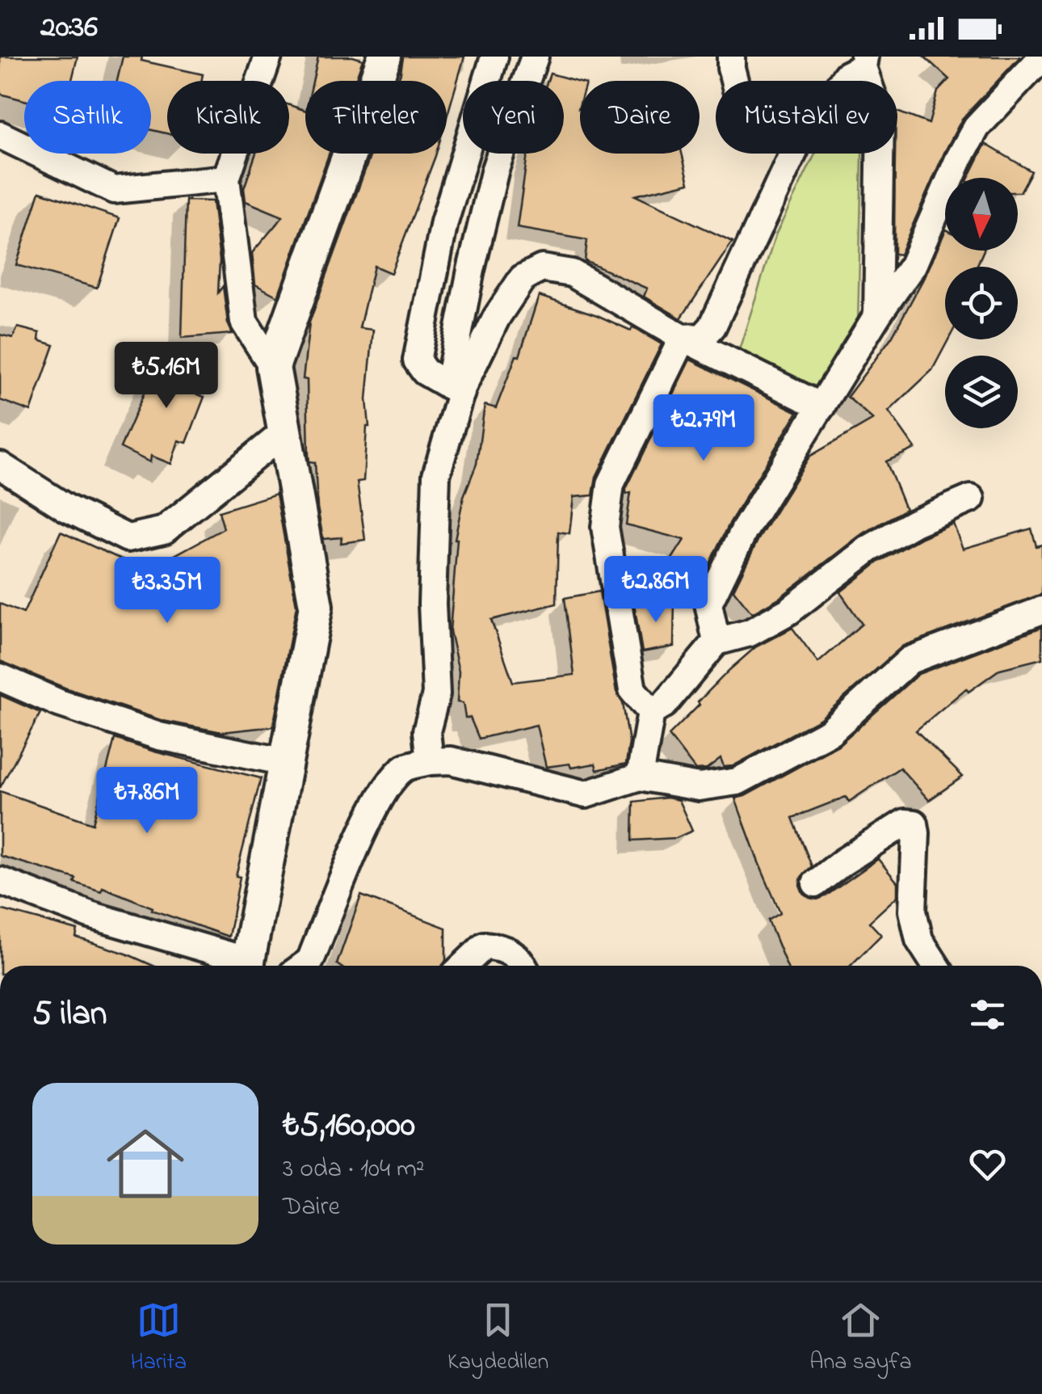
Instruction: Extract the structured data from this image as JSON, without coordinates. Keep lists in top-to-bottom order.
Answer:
{
  "north": "bottom",
  "page": {
    "status": "20:36",
    "chip": [
      "Satılık",
      "Kiralık",
      "Filtreler",
      "Yeni",
      "Daire",
      "Müstakil ev"
    ],
    "price": [
      "₺5.16M",
      "₺2.79M",
      "₺2.86M",
      "₺3.35M",
      "₺7.86M"
    ],
    "heading": "5 ilan",
    "list": [
      {
        "name": "₺5,160,000",
        "note": "3 oda · 104 m² · Daire"
      }
    ],
    "tabs": ["Harita", "Kaydedilen", "Ana sayfa"]
  }
}
